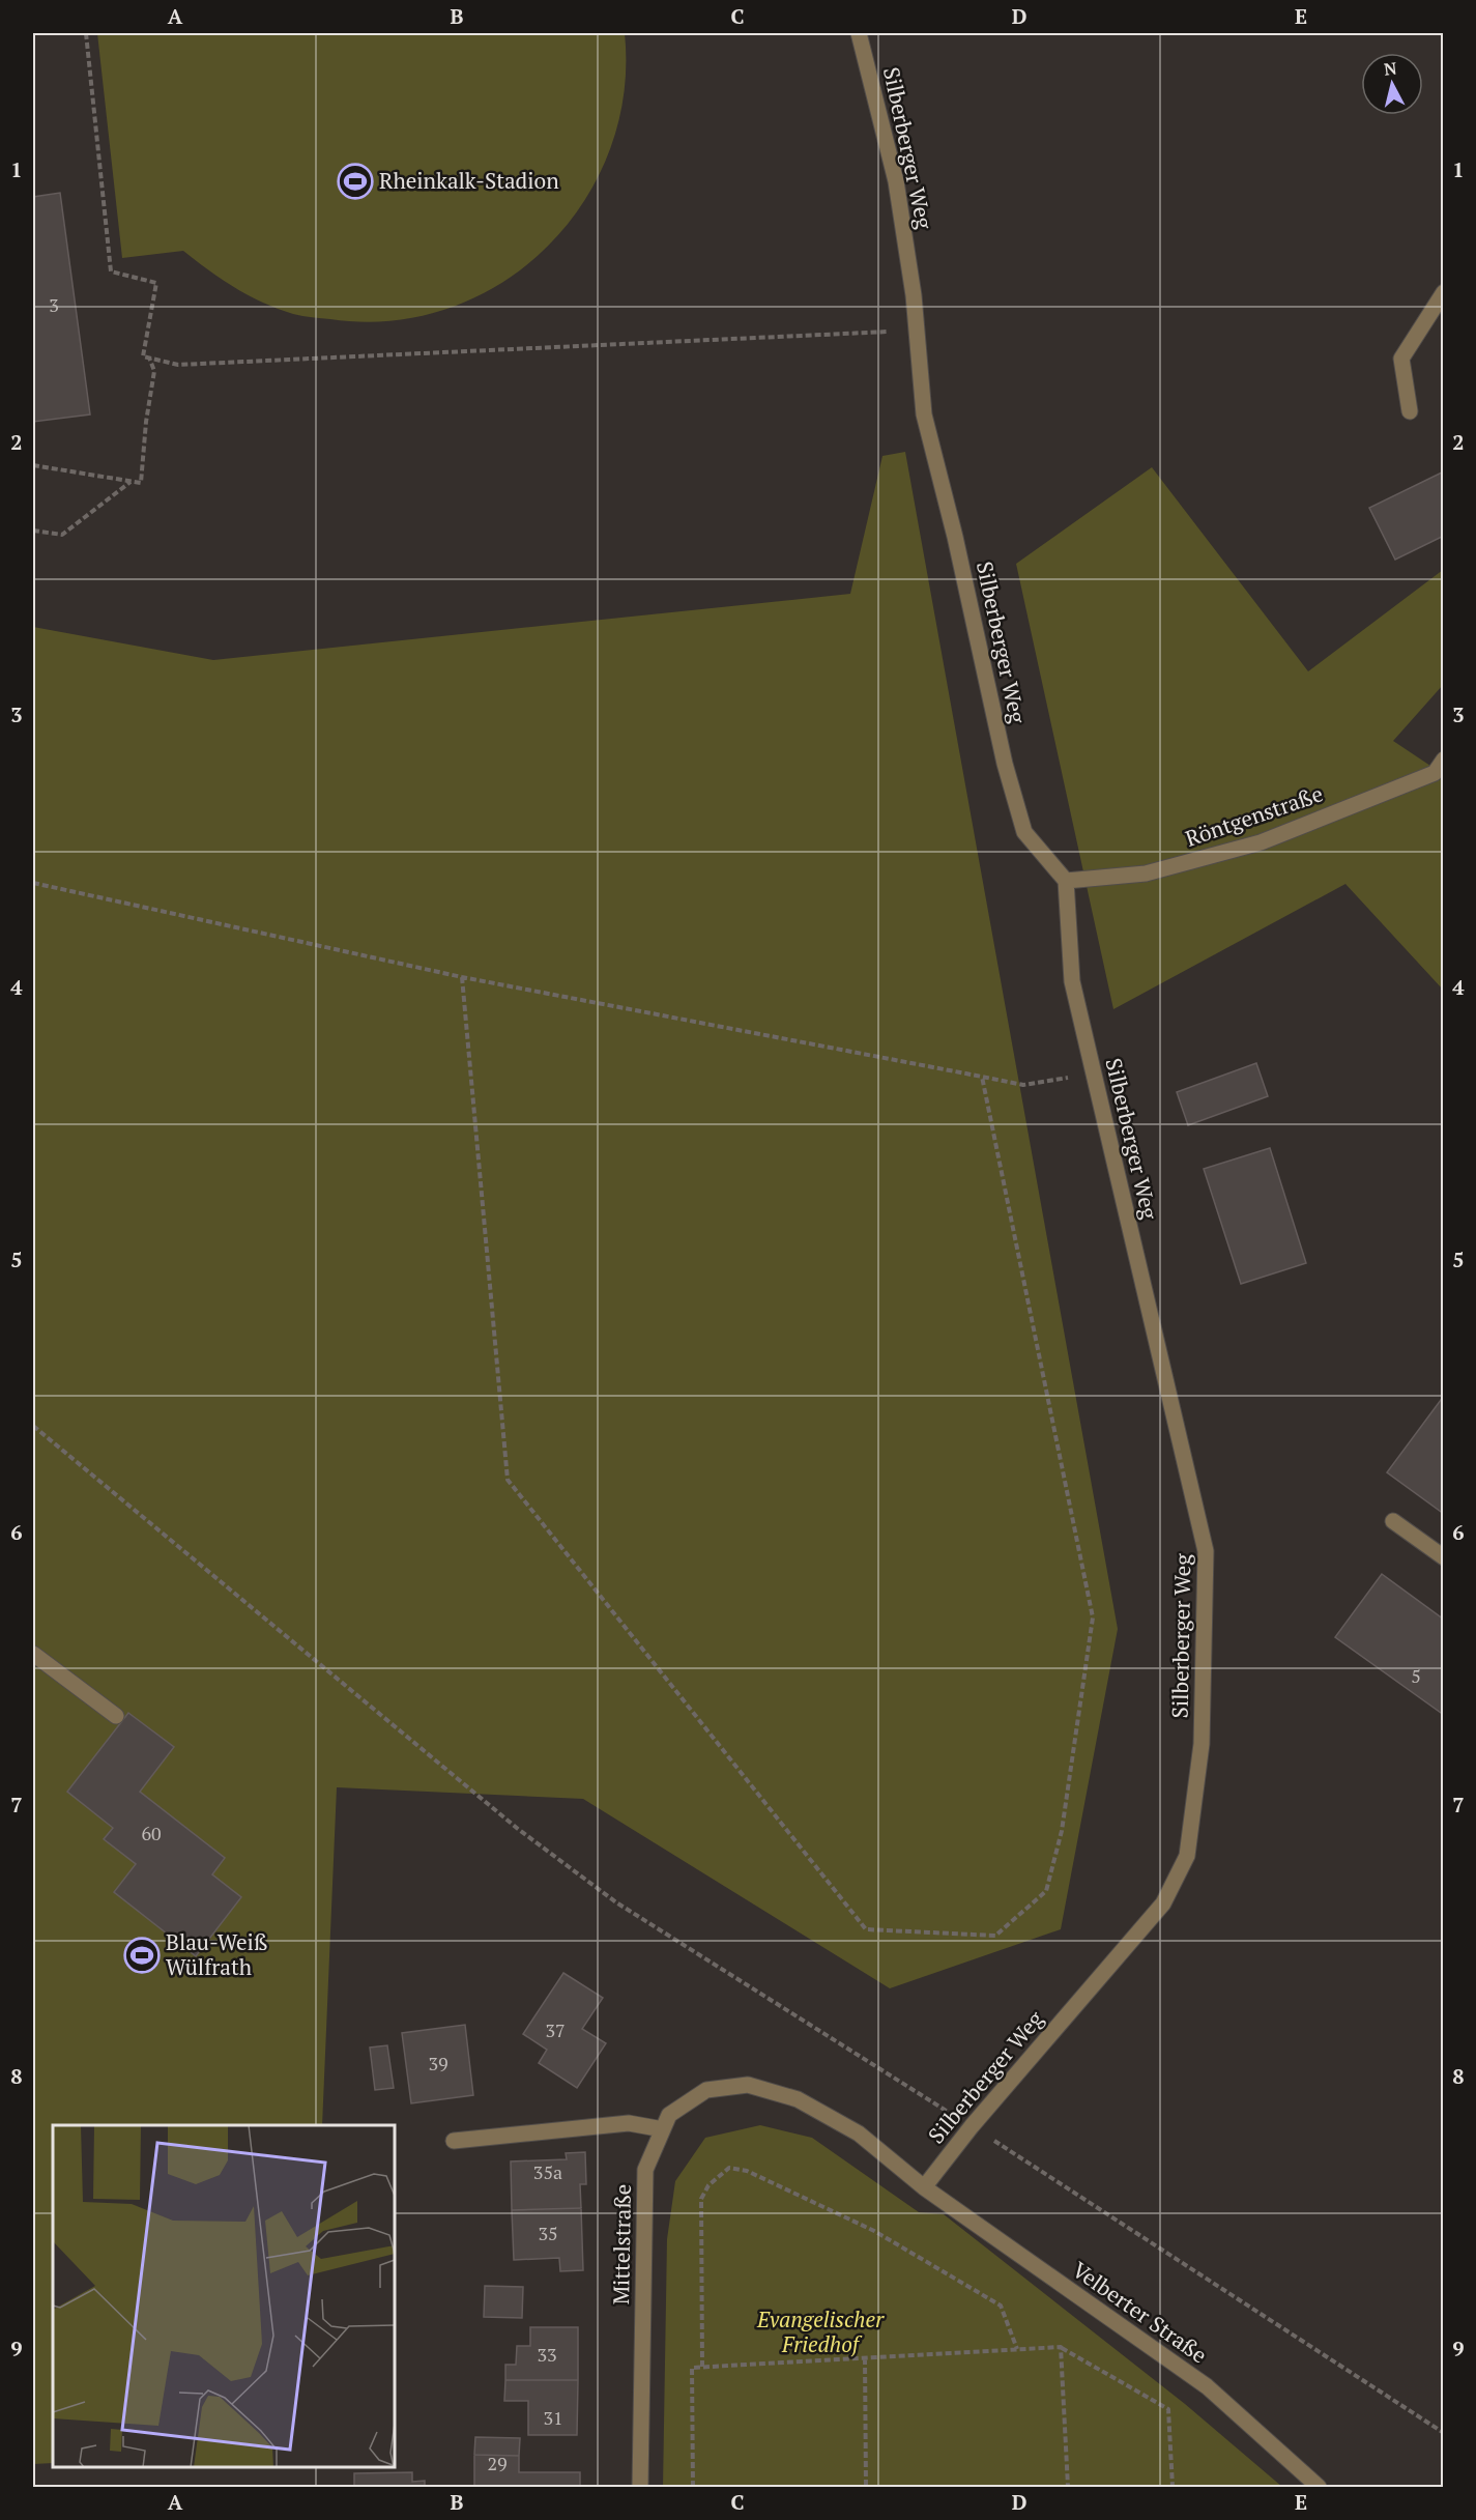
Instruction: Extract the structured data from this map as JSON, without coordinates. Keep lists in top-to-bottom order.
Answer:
{
  "streets": {
    "street": [
      "Silberberger Weg",
      "Röntgenstraße",
      "Mittelstraße",
      "Velberter Straße"
    ]
  },
  "crossings": [
    ["Silberberger Weg", "Röntgenstraße"],
    ["Silberberger Weg", "Mittelstraße"],
    ["Silberberger Weg", "Velberter Straße"],
    ["Mittelstraße", "Velberter Straße"]
  ],
  "parks": ["Evangelischer Friedhof"],
  "places": {
    "sports": ["Rheinkalk-Stadion", "Blau-Weiß Wülfrath"]
  },
  "house_numbers": [
    "3",
    "5",
    "60",
    "37",
    "39",
    "35a",
    "35",
    "33",
    "31",
    "29"
  ],
  "north": "top",
  "grid": {
    "columns": [
      "A",
      "B",
      "C",
      "D",
      "E"
    ],
    "rows": [
      "1",
      "2",
      "3",
      "4",
      "5",
      "6",
      "7",
      "8",
      "9"
    ]
  }
}
